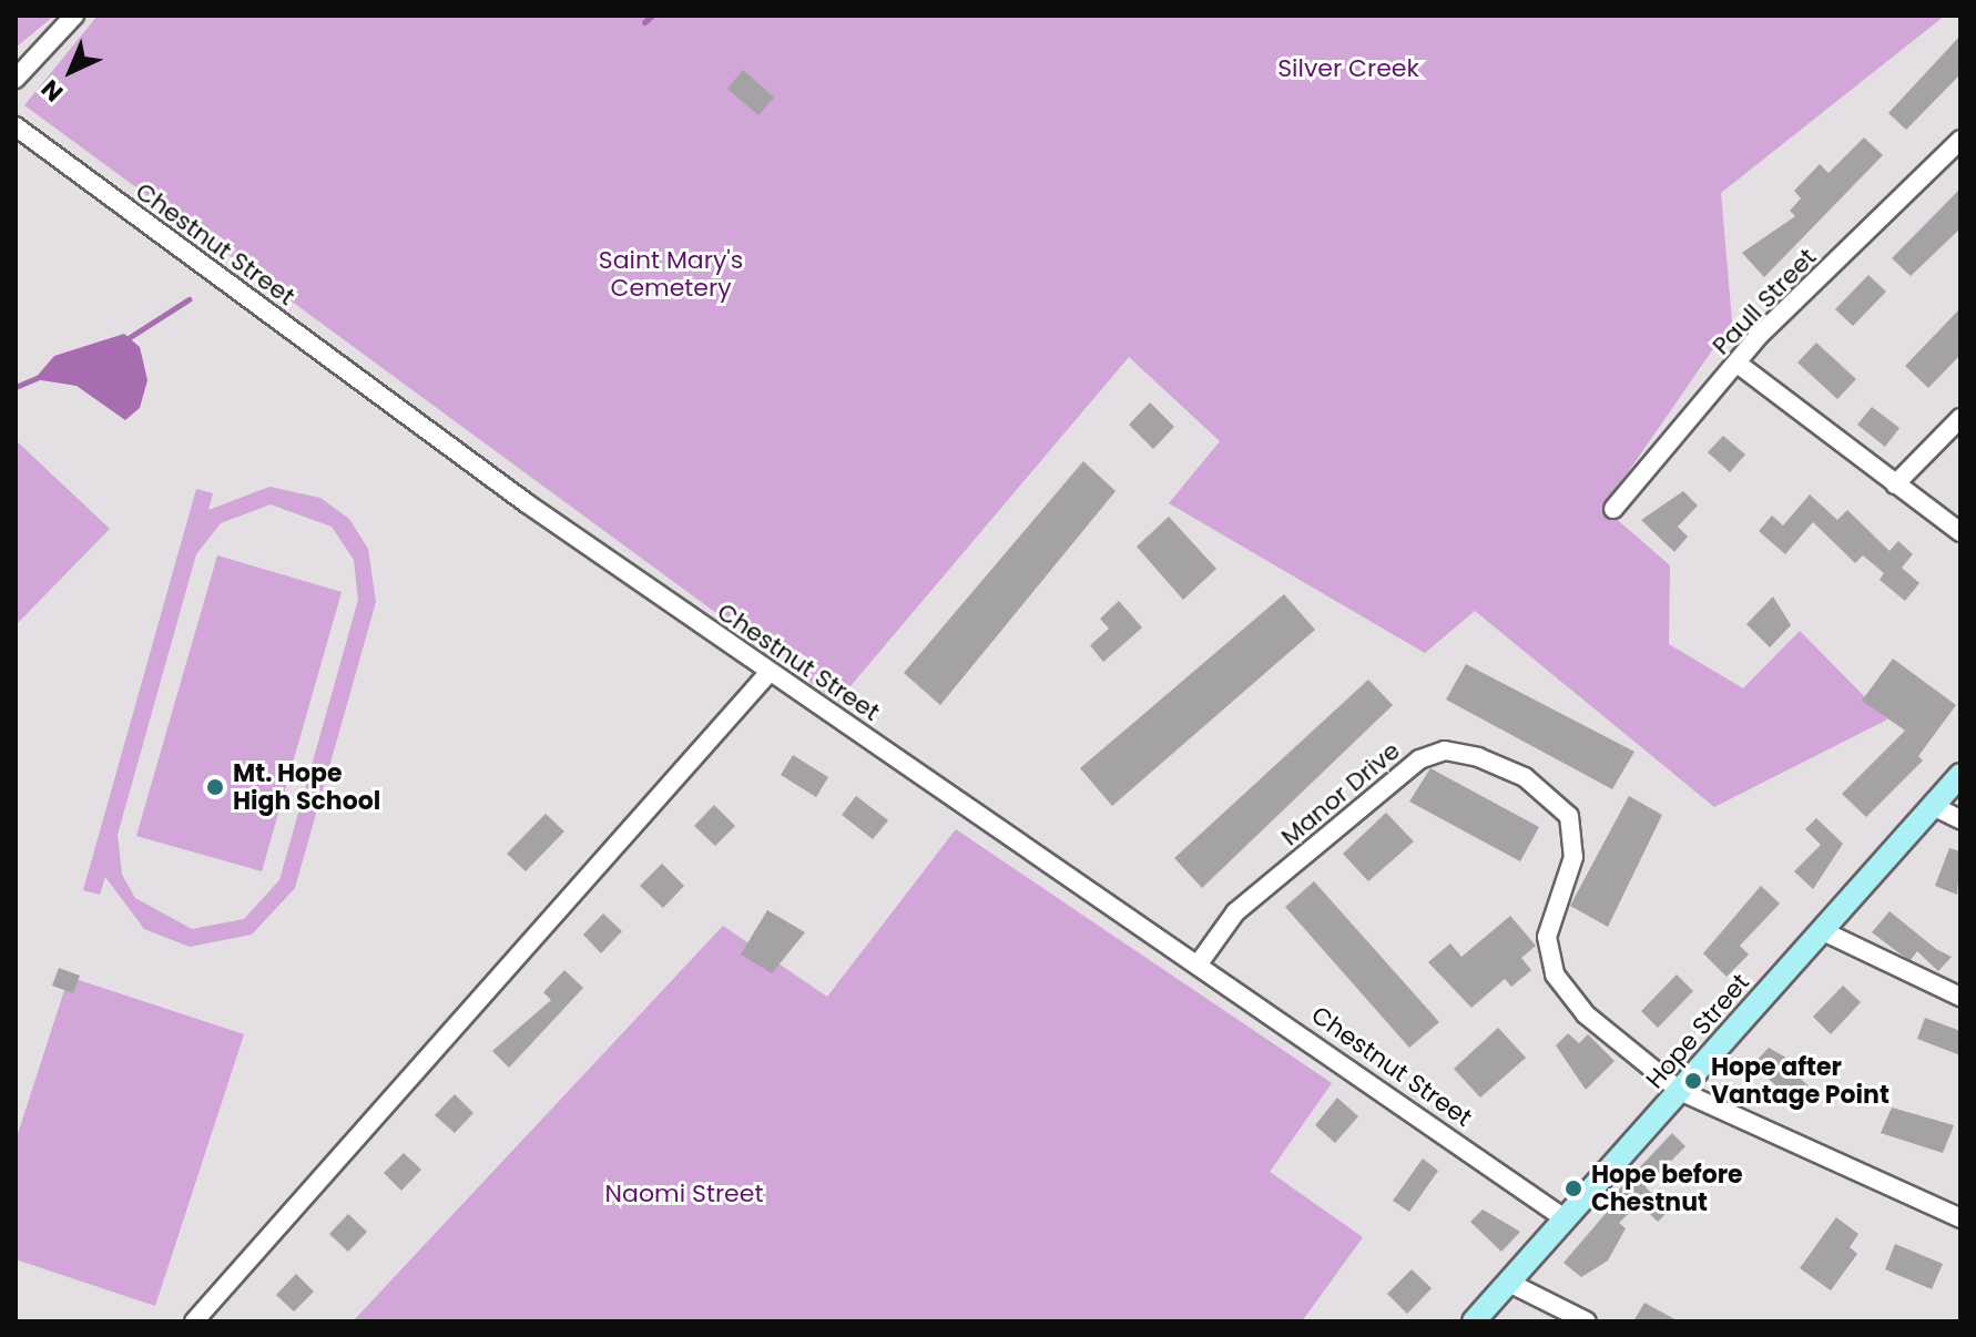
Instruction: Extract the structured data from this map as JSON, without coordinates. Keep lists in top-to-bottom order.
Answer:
{
  "streets": {
    "main road": ["Hope Street"],
    "street": ["Chestnut Street", "Paull Street", "Manor Drive"]
  },
  "crossings": [
    ["Chestnut Street", "Manor Drive"],
    ["Chestnut Street", "Hope Street"],
    ["Manor Drive", "Hope Street"]
  ],
  "parks": ["Silver Creek", "Saint Mary's Cemetery", "Naomi Street"],
  "places": ["Mt. Hope High School", "Hope after Vantage Point", "Hope before Chestnut"],
  "north": "bottom left"
}
